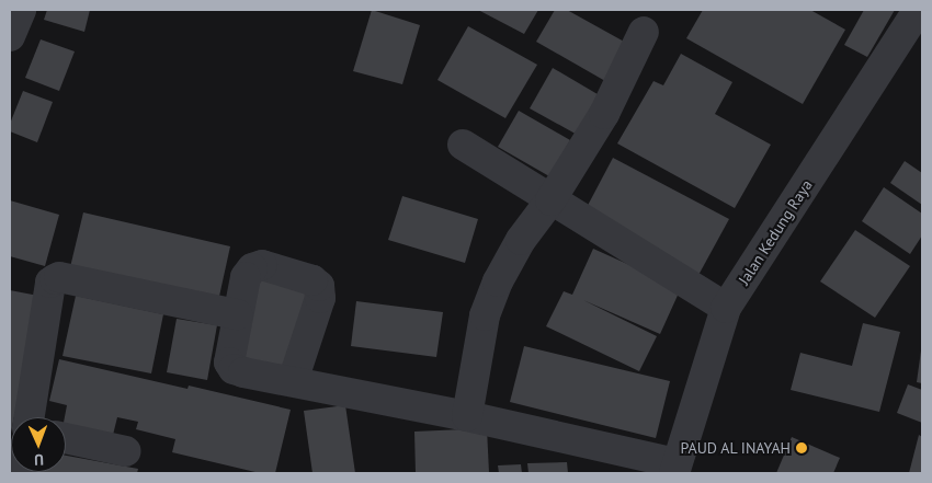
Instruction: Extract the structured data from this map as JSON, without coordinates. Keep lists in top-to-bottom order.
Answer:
{
  "streets": {
    "street": ["Jalan Kedung Raya"]
  },
  "places": ["PAUD AL INAYAH"],
  "north": "bottom"
}
